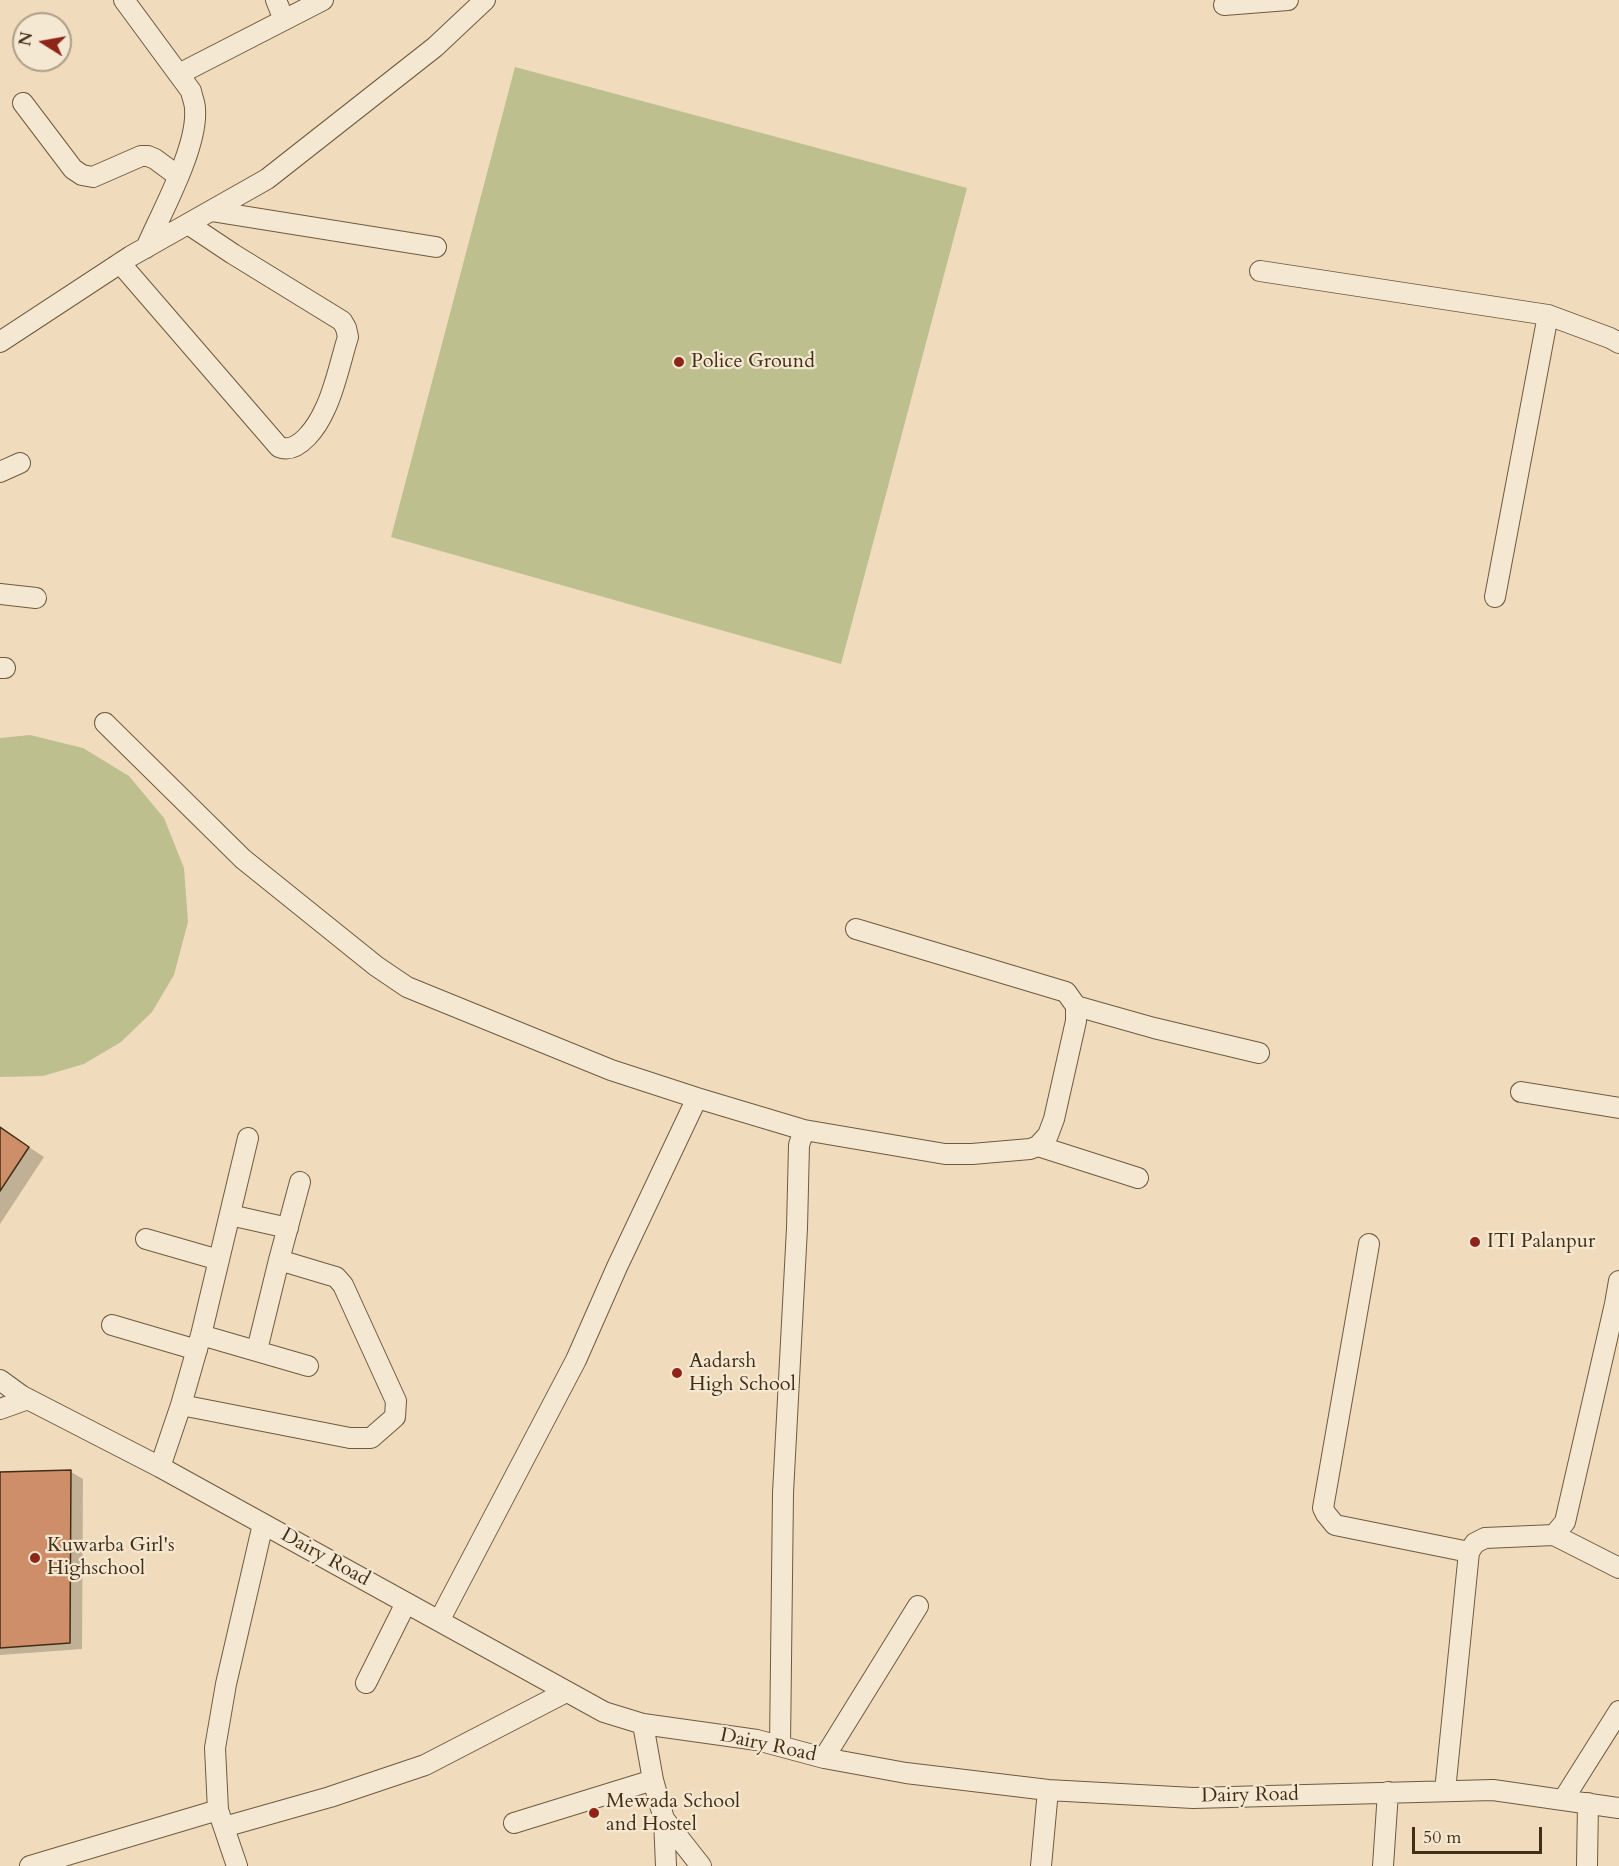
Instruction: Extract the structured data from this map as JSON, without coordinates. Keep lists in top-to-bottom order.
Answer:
{
  "streets": {
    "street": ["Dairy Road"]
  },
  "places": [
    "Police Ground",
    "ITI Palanpur",
    "Aadarsh High School",
    "Kuwarba Girl's Highschool",
    "Mewada School and Hostel"
  ],
  "scale_bar": "50 m",
  "north": "left"
}
